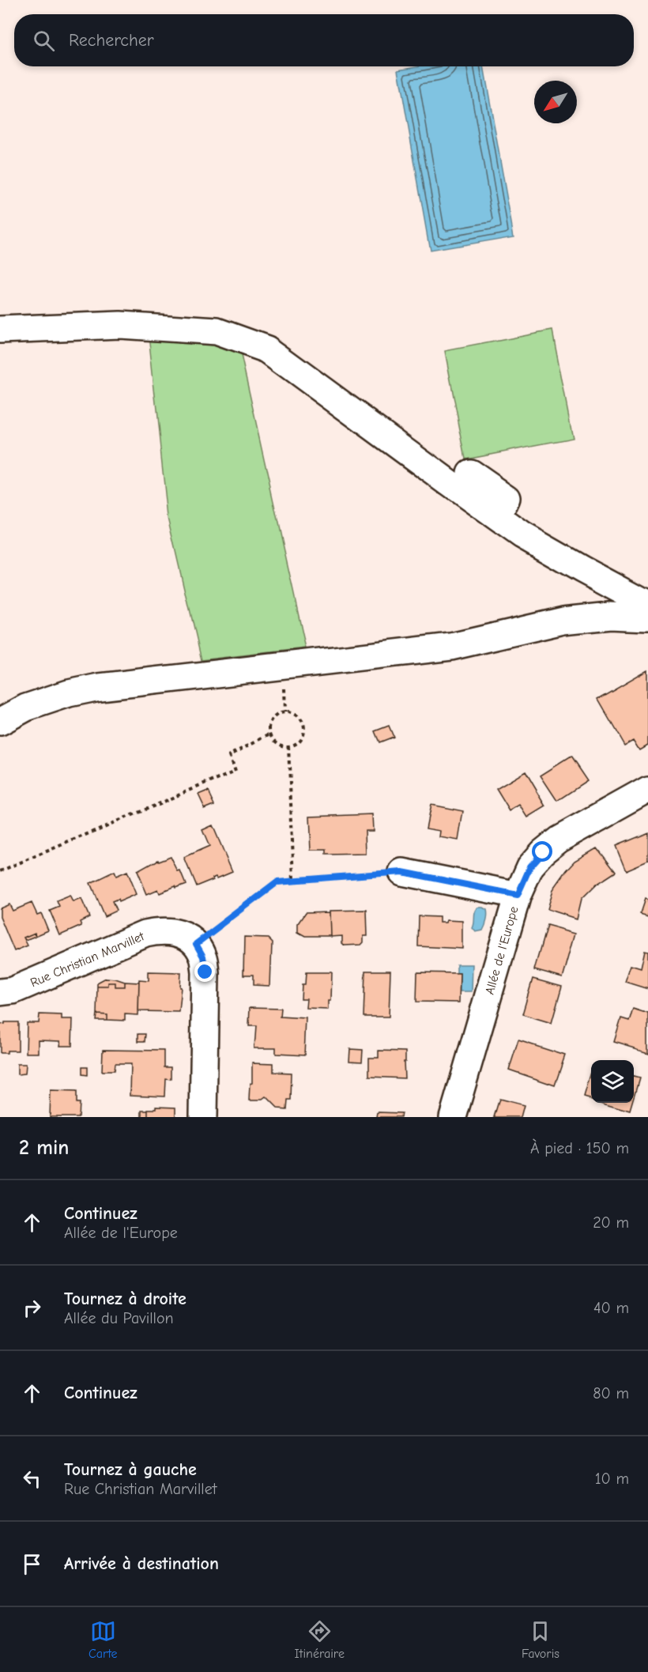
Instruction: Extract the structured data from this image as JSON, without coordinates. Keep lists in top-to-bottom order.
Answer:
{
  "streets": {
    "street": ["Allée de l'Europe", "Rue Christian Marvillet"]
  },
  "north": "bottom left",
  "page": {
    "search": "Rechercher",
    "heading": ["2 min", "À pied · 150 m"],
    "list": [
      ["Continuez", "Allée de l'Europe", "20 m"],
      ["Tournez à droite", "Allée du Pavillon", "40 m"],
      ["Continuez", "80 m"],
      ["Tournez à gauche", "Rue Christian Marvillet", "10 m"],
      "Arrivée à destination"
    ],
    "nav": ["Carte", "Itinéraire", "Favoris"]
  }
}
